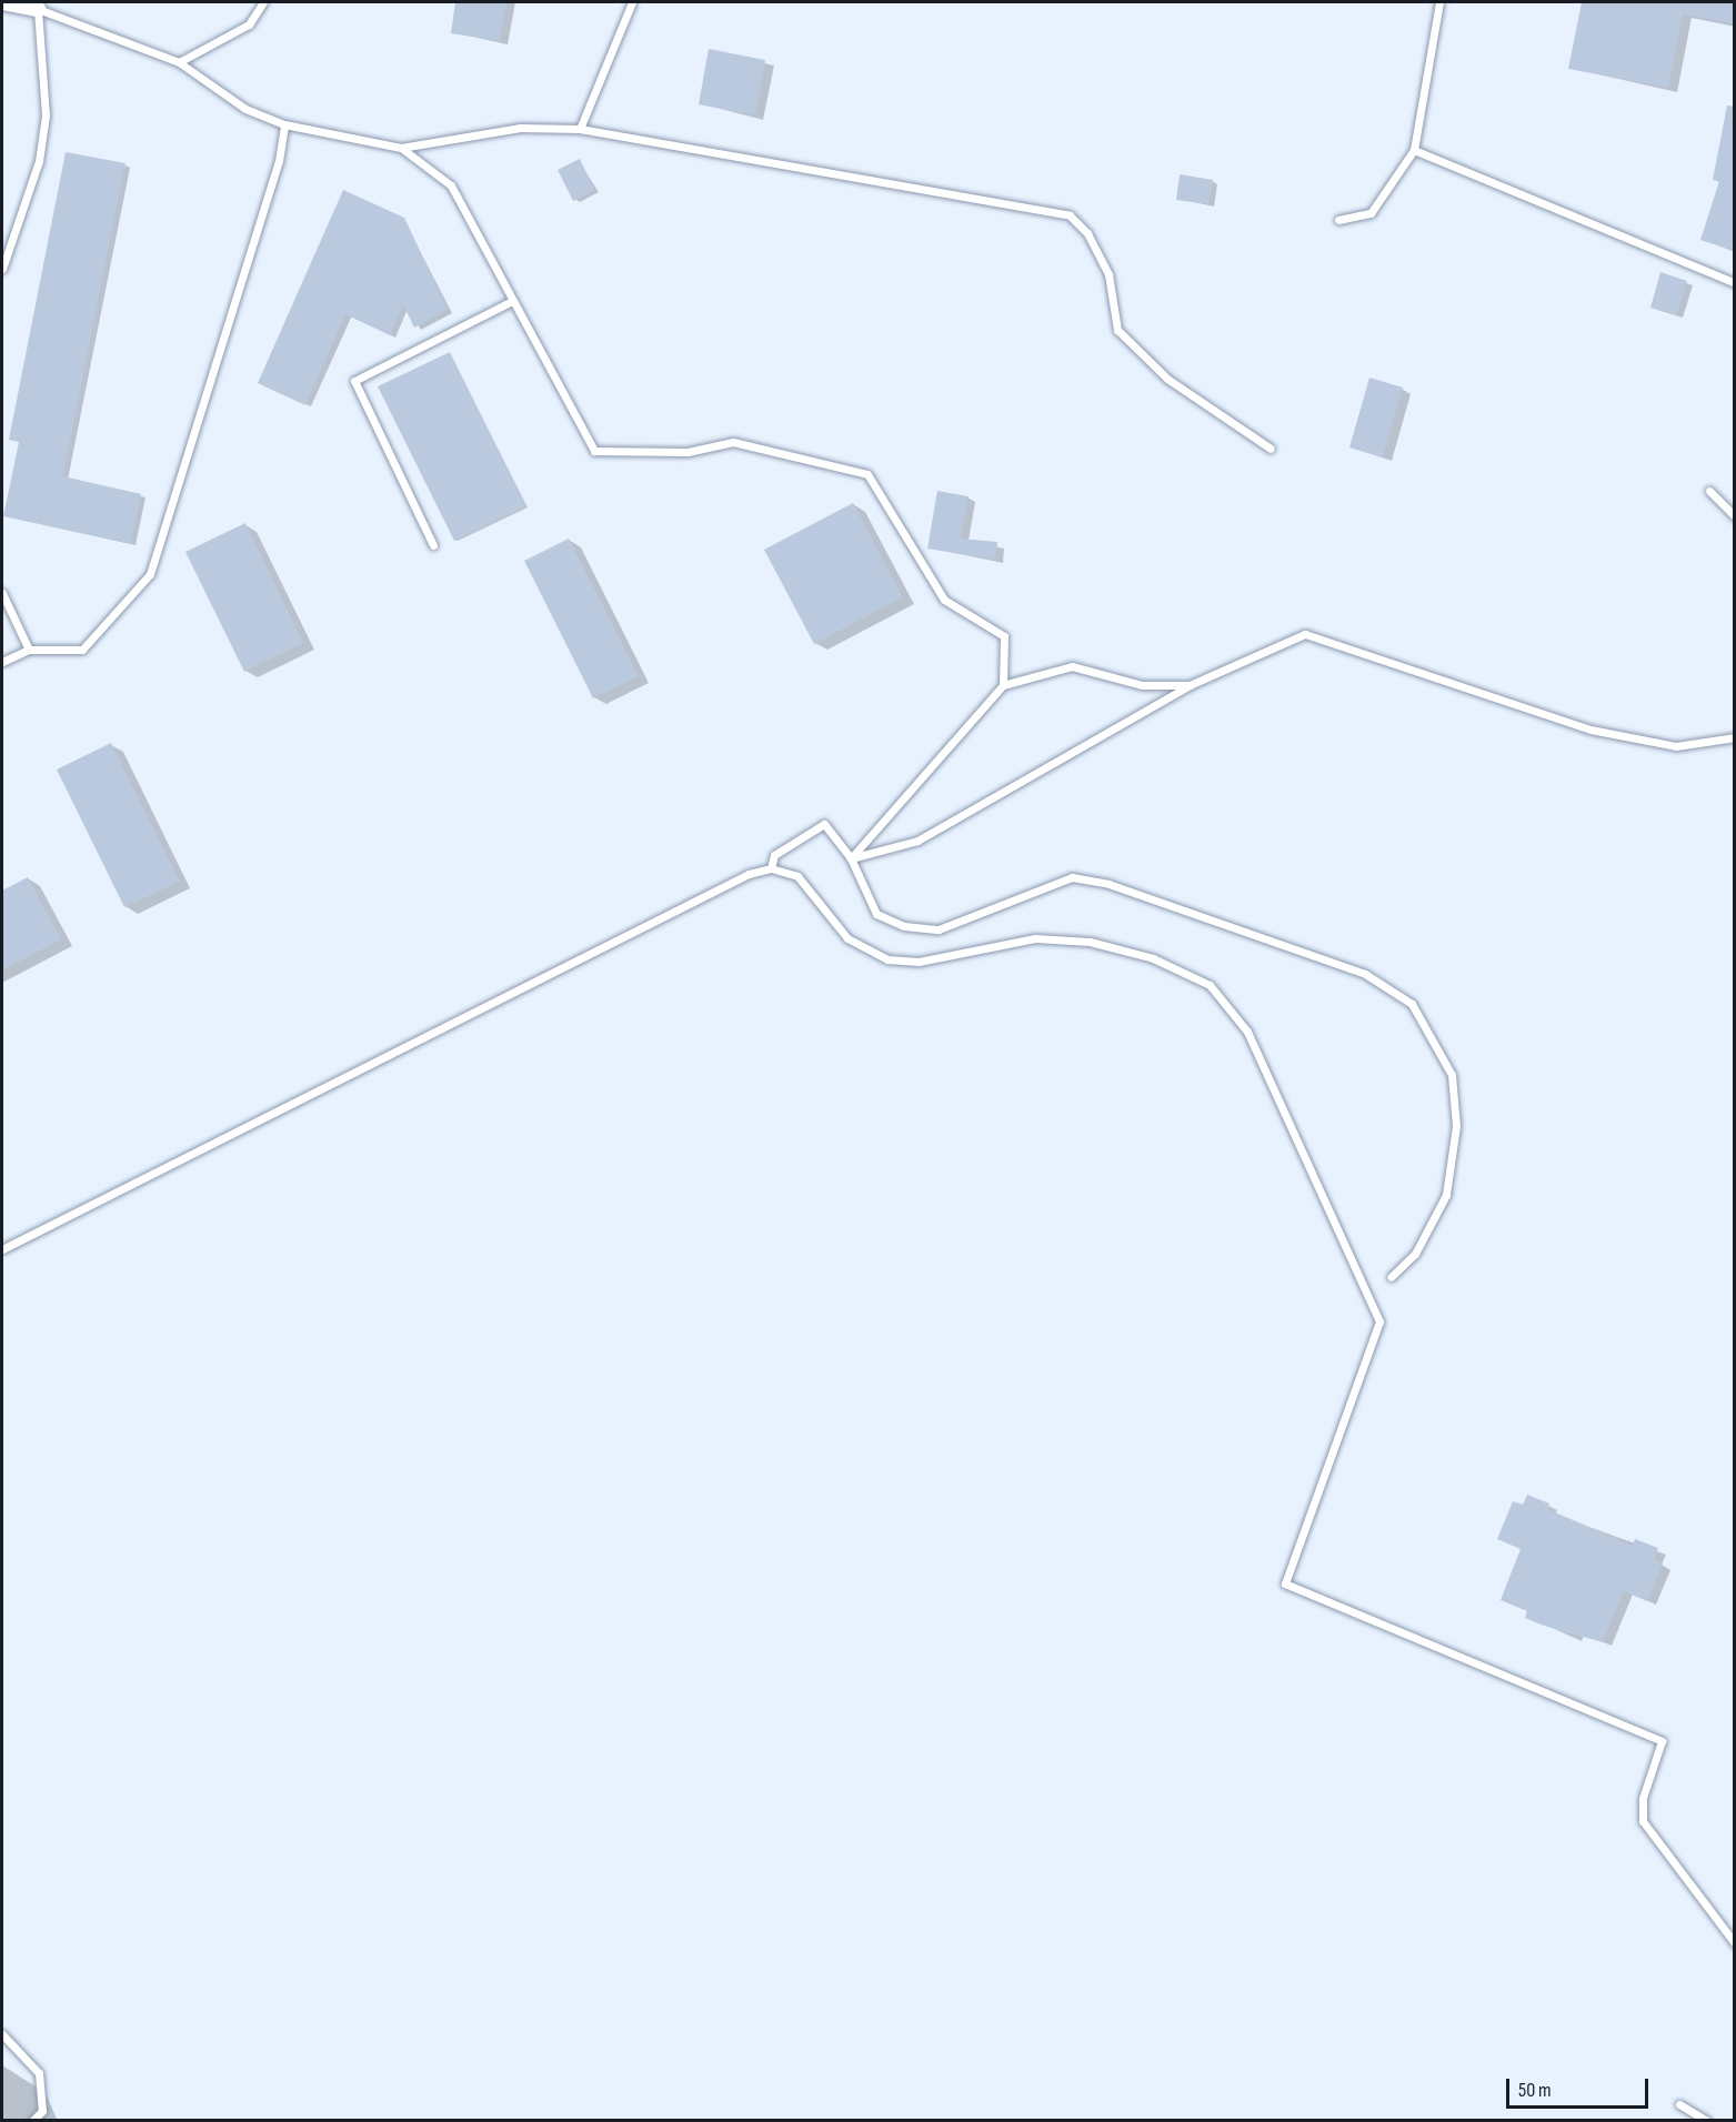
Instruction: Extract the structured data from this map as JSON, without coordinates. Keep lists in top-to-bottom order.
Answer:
{
  "scale_bar": "50 m"
}
